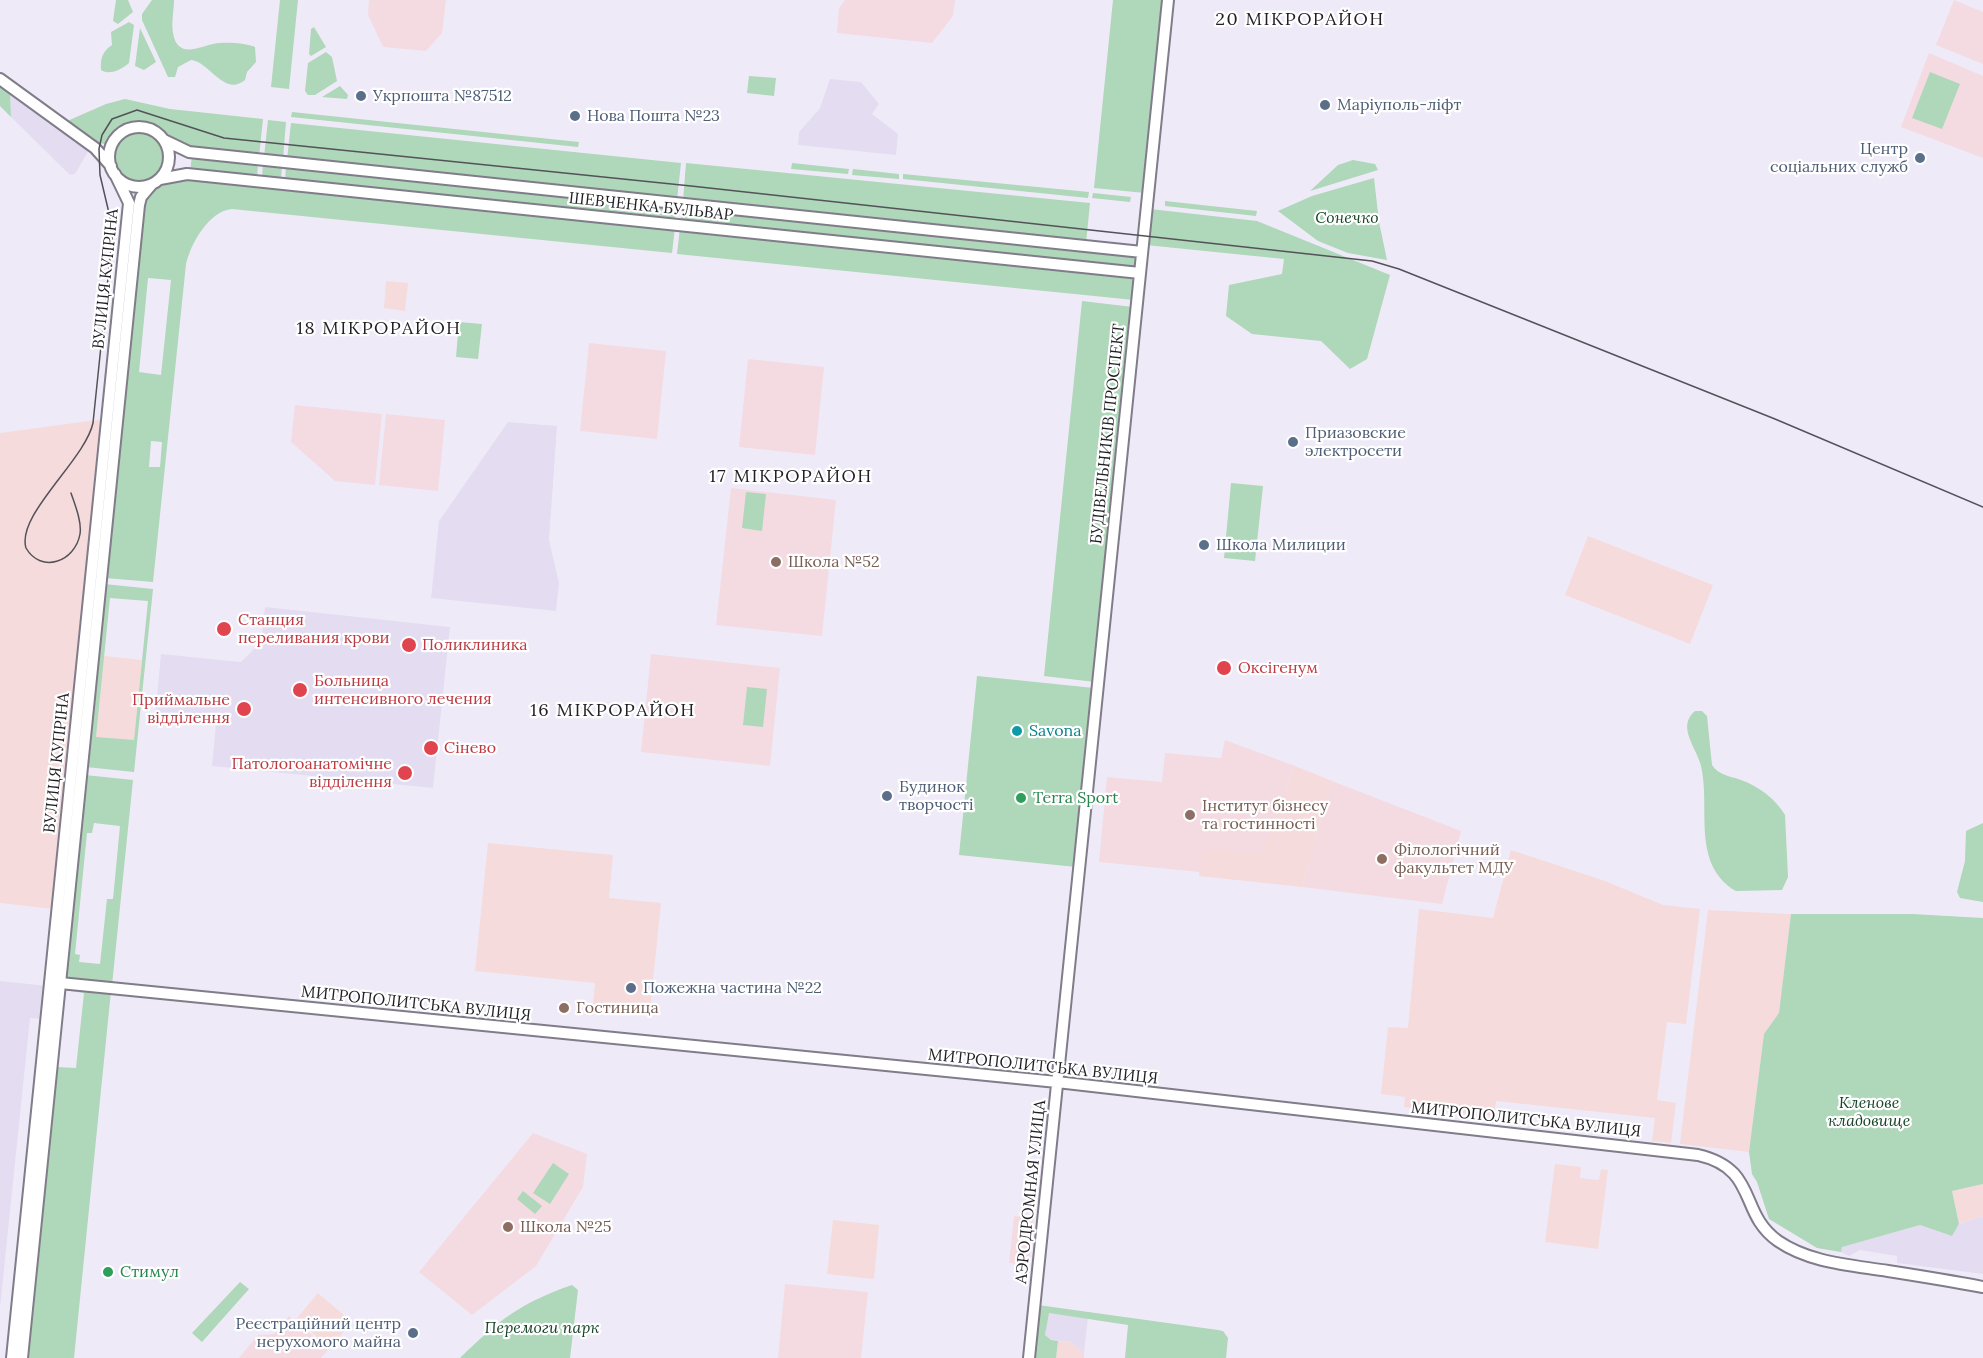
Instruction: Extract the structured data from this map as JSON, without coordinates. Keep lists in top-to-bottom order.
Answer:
{
  "streets": {
    "main road": [
      "ШЕВЧЕНКА БУЛЬВАР",
      "ВУЛИЦЯ КУПРІНА",
      "БУДІВЕЛЬНИКІВ ПРОСПЕКТ",
      "МИТРОПОЛИТСЬКА ВУЛИЦЯ",
      "АЭРОДРОМНАЯ УЛИЦА"
    ]
  },
  "crossings": [
    ["ШЕВЧЕНКА БУЛЬВАР", "ВУЛИЦЯ КУПРІНА"],
    ["ШЕВЧЕНКА БУЛЬВАР", "БУДІВЕЛЬНИКІВ ПРОСПЕКТ"],
    ["ВУЛИЦЯ КУПРІНА", "МИТРОПОЛИТСЬКА ВУЛИЦЯ"],
    ["БУДІВЕЛЬНИКІВ ПРОСПЕКТ", "АЭРОДРОМНАЯ УЛИЦА"],
    ["МИТРОПОЛИТСЬКА ВУЛИЦЯ", "АЭРОДРОМНАЯ УЛИЦА"]
  ],
  "districts": [
    "20 МІКРОРАЙОН",
    "18 МІКРОРАЙОН",
    "17 МІКРОРАЙОН",
    "16 МІКРОРАЙОН"
  ],
  "parks": ["Сонечко", "Кленове кладовище", "Перемоги парк"],
  "places": [
    "Укрпошта №87512",
    "Маріуполь-ліфт",
    "Нова Пошта №23",
    "Центр соціальних служб",
    "Приазовские электросети",
    "Школа Милиции",
    "Школа №52",
    "Станция переливания крови",
    "Поликлиника",
    "Оксігенум",
    "Больница интенсивного лечения",
    "Приймальне відділення",
    "Savona",
    "Сінево",
    "Патологоанатомічне відділення",
    "Будинок творчості",
    "Terra Sport",
    "Інститут бізнесу та гостинності",
    "Філологічний факультет МДУ",
    "Пожежна частина №22",
    "Гостиница",
    "Школа №25",
    "Стимул",
    "Реєстраційний центр нерухомого майна"
  ]
}
